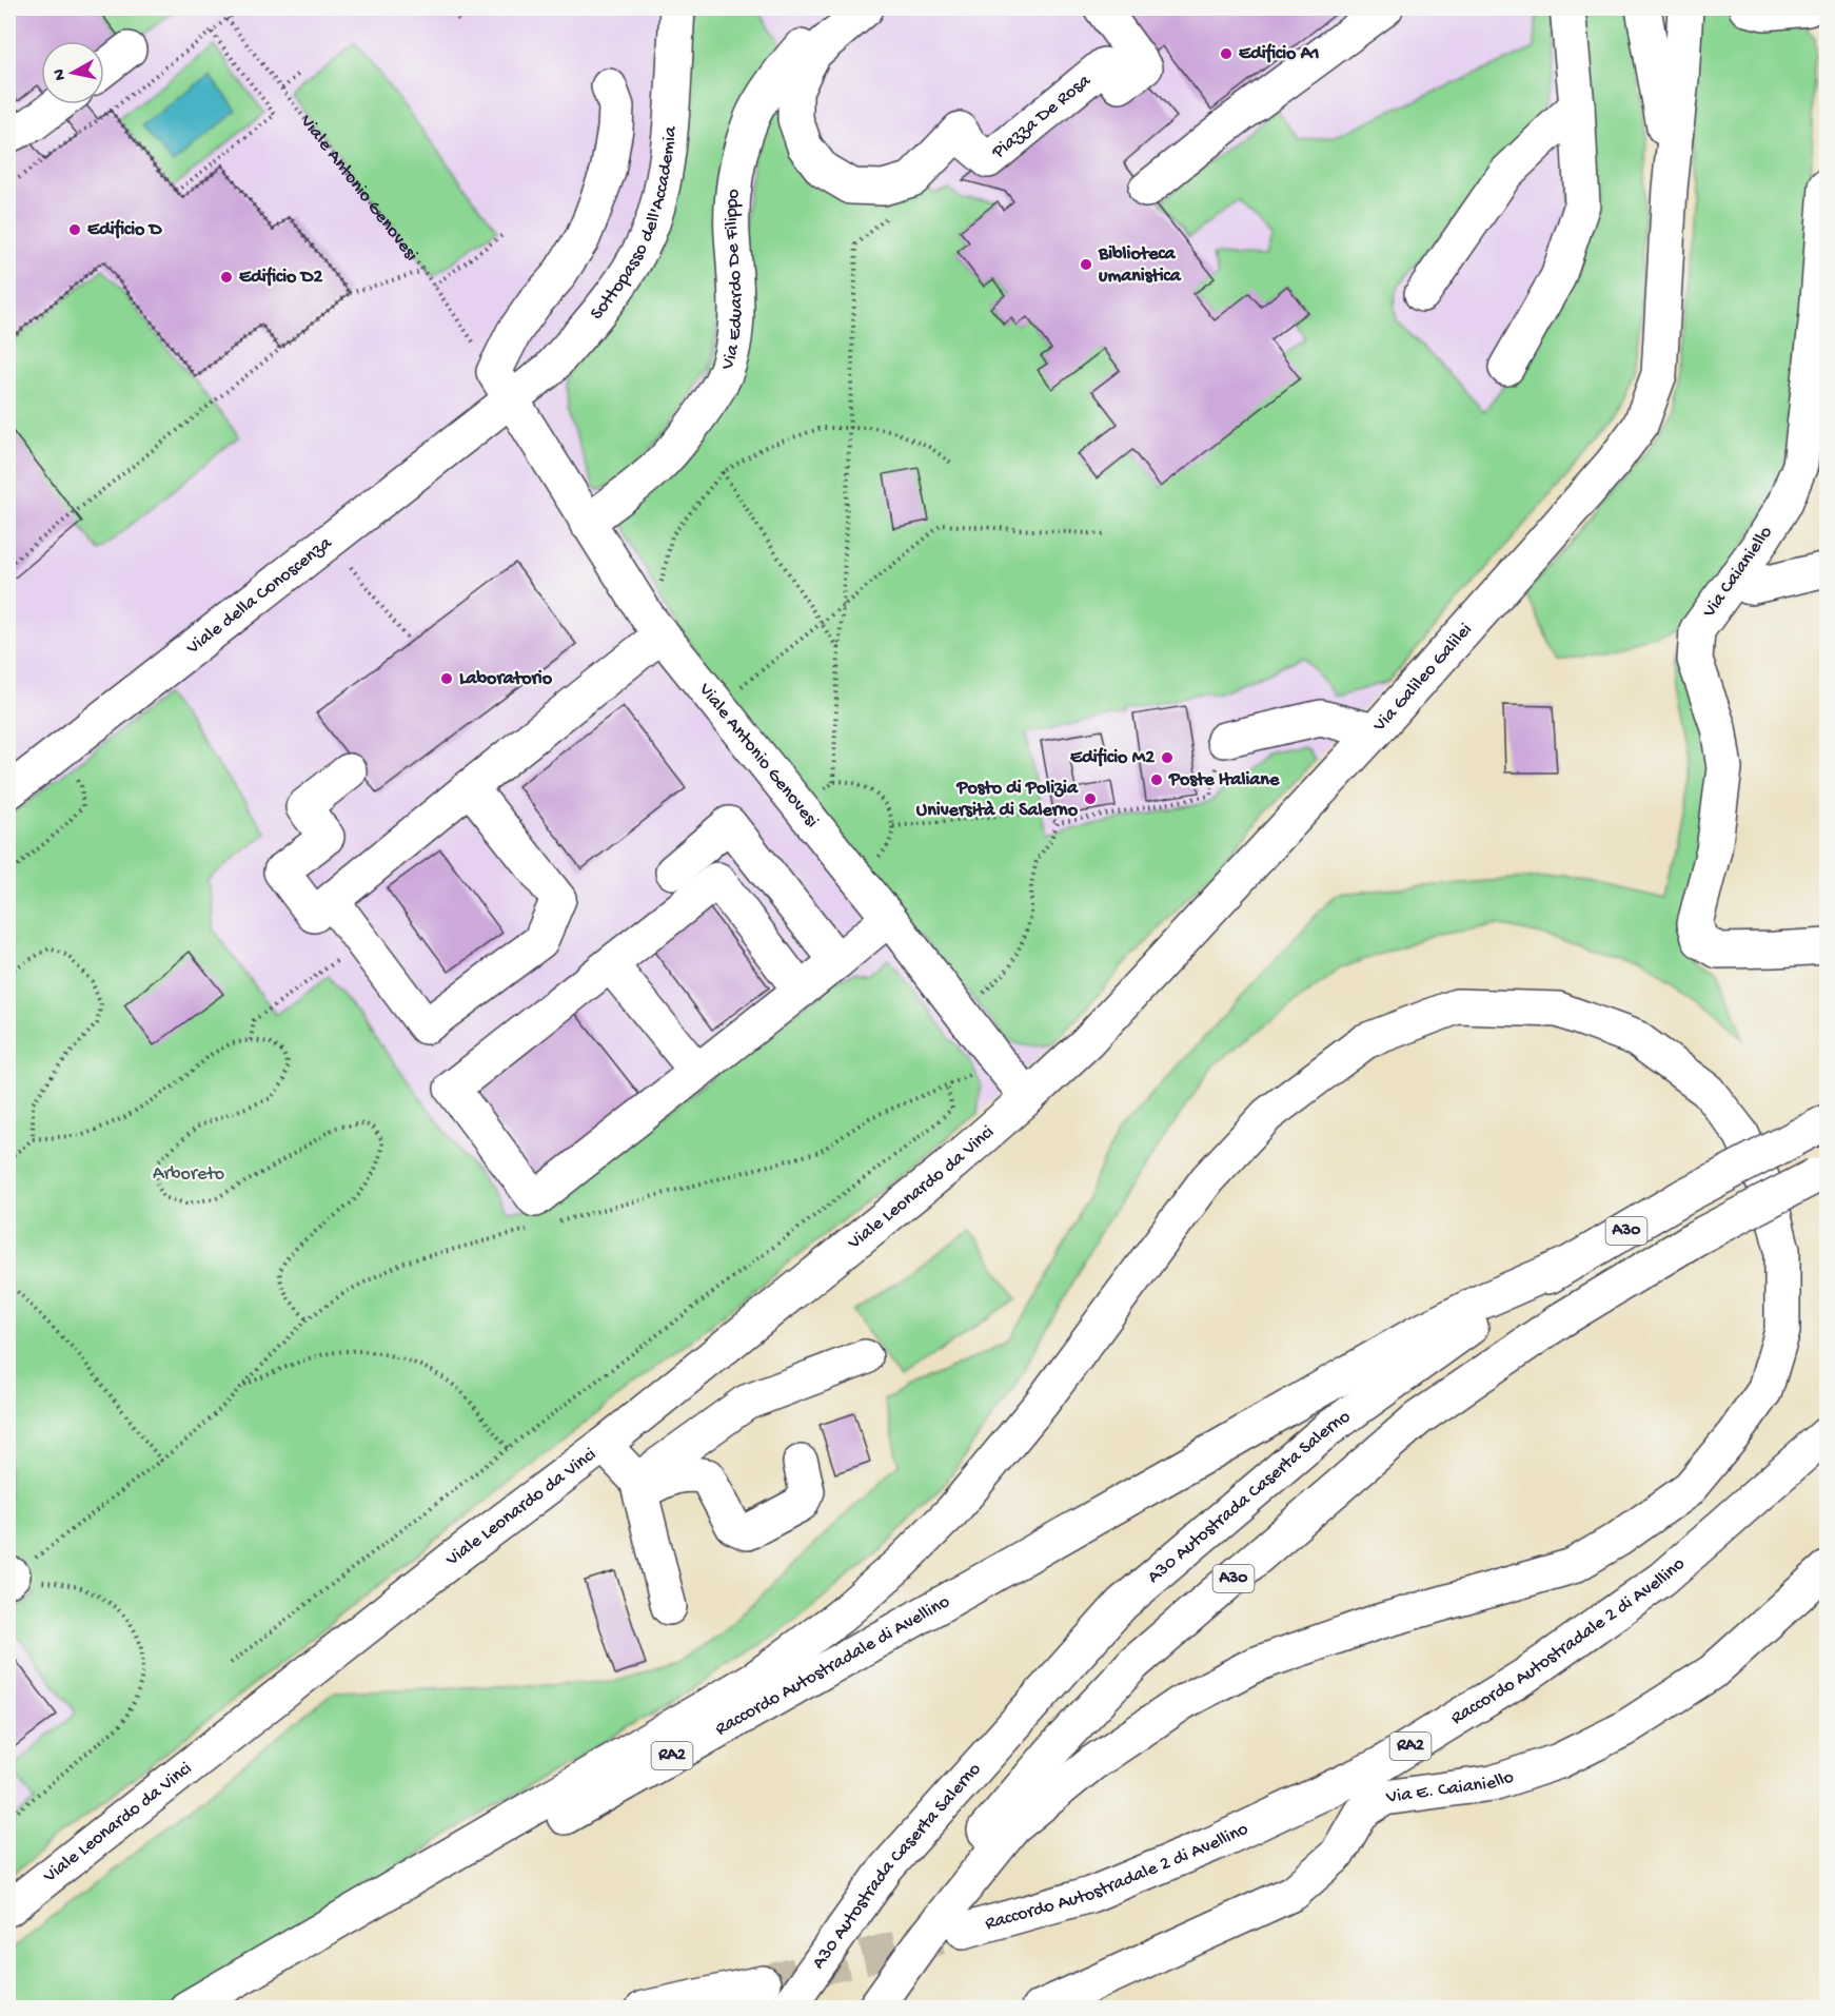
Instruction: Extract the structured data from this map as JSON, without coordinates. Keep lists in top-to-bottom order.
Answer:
{
  "streets": {
    "main road": [
      "Piazza De Rosa",
      "Viale Antonio Genovesi",
      "Sottopasso dell'Accademia",
      "Via Eduardo De Filippo",
      "Via Caianiello",
      "Viale della Conoscenza",
      "Via Galileo Galilei",
      "Viale Leonardo da Vinci",
      "A30",
      "A30 Autostrada Caserta Salerno",
      "Raccordo Autostradale 2 di Avellino",
      "Raccordo Autostradale di Avellino",
      "RA2",
      "Via E. Caianiello"
    ]
  },
  "crossings": [
    ["Piazza De Rosa", "Via Eduardo De Filippo"],
    ["Viale Antonio Genovesi", "Sottopasso dell'Accademia"],
    ["Viale Antonio Genovesi", "Via Eduardo De Filippo"],
    ["Viale Antonio Genovesi", "Viale della Conoscenza"],
    ["Viale Antonio Genovesi", "Via Galileo Galilei"],
    ["Viale Antonio Genovesi", "Viale Leonardo da Vinci"],
    ["Sottopasso dell'Accademia", "Viale della Conoscenza"],
    ["Via Galileo Galilei", "Viale Leonardo da Vinci"],
    ["A30 Autostrada Caserta Salerno", "Raccordo Autostradale di Avellino"]
  ],
  "parks": ["Arboreto"],
  "places": [
    "Edificio A1",
    "Edificio D",
    "Biblioteca umanistica",
    "Edificio D2",
    "Laboratorio",
    "Edificio M2",
    "Poste Italiane",
    "Posto di Polizia Università di Salerno"
  ],
  "north": "left"
}
